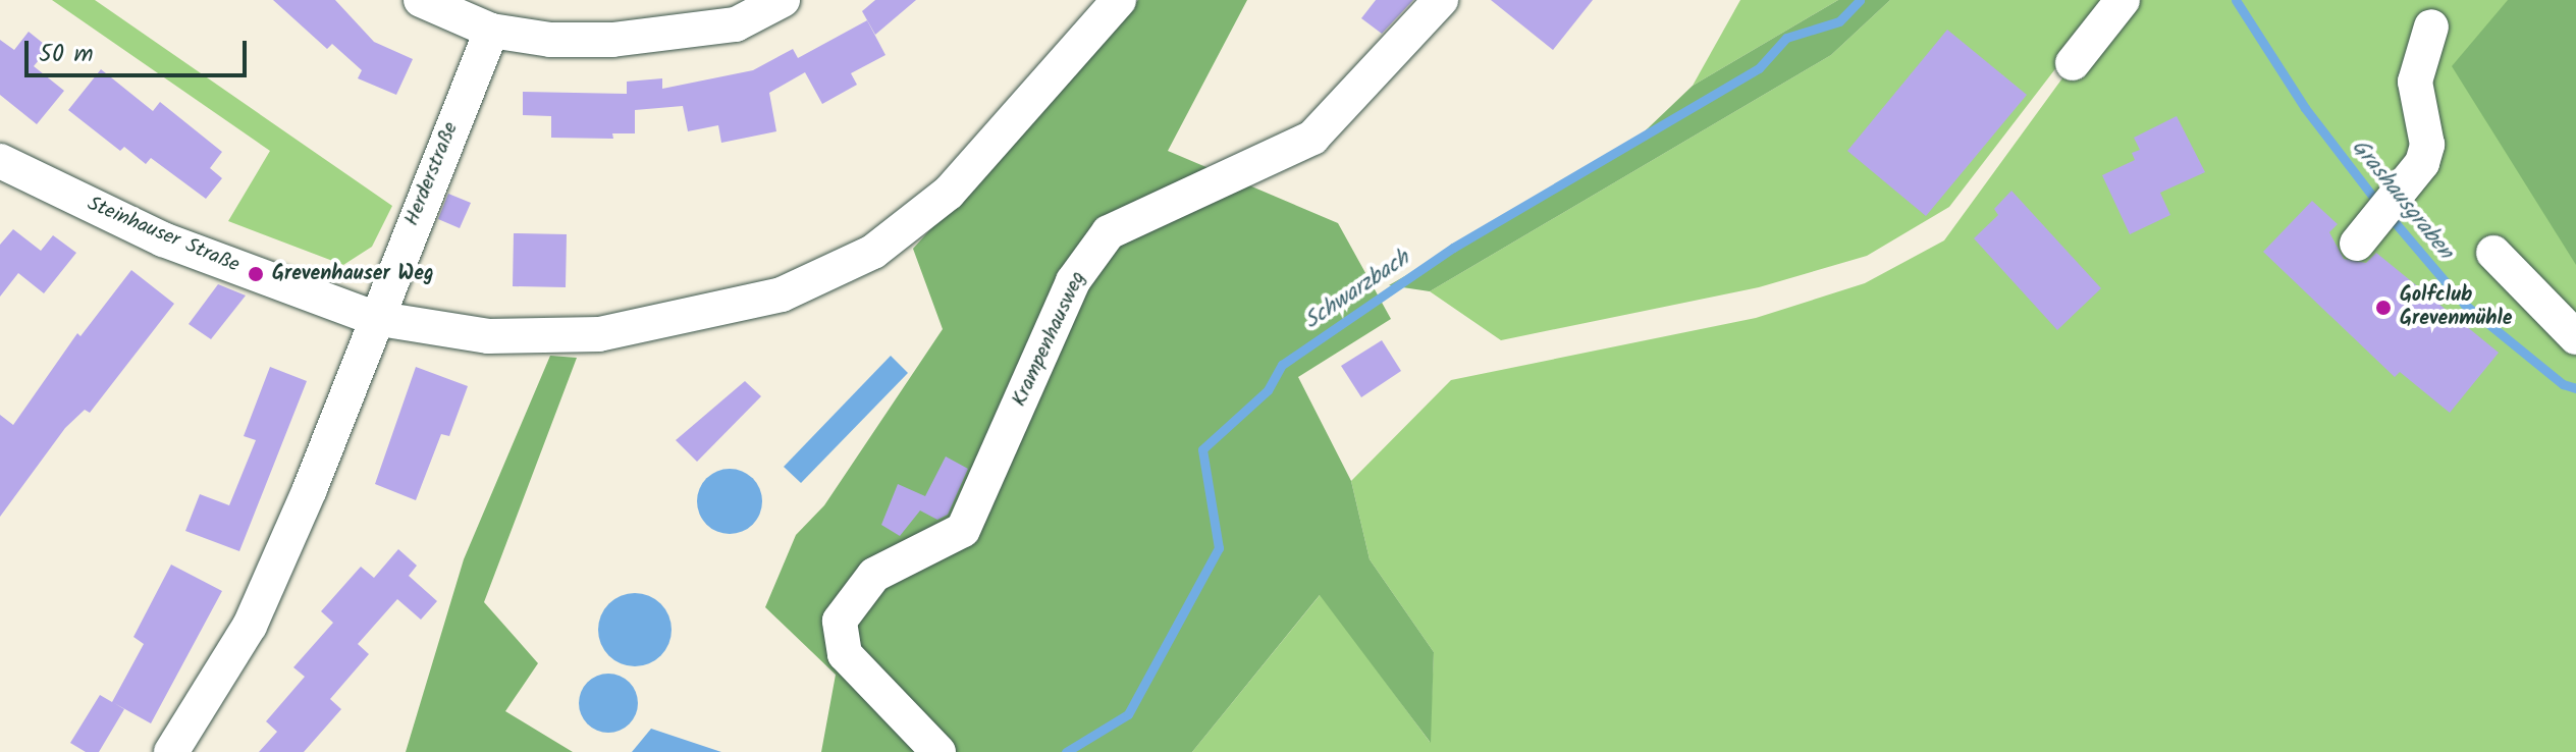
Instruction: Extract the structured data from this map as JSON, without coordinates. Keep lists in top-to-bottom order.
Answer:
{
  "streets": {
    "street": ["Herderstraße", "Steinhauser Straße", "Krampenhausweg"]
  },
  "crossings": [
    ["Herderstraße", "Steinhauser Straße"]
  ],
  "water": ["Grashausgraben", "Schwarzbach"],
  "places": ["Grevenhauser Weg", "Golfclub Grevenmühle"],
  "scale_bar": "50 m"
}
